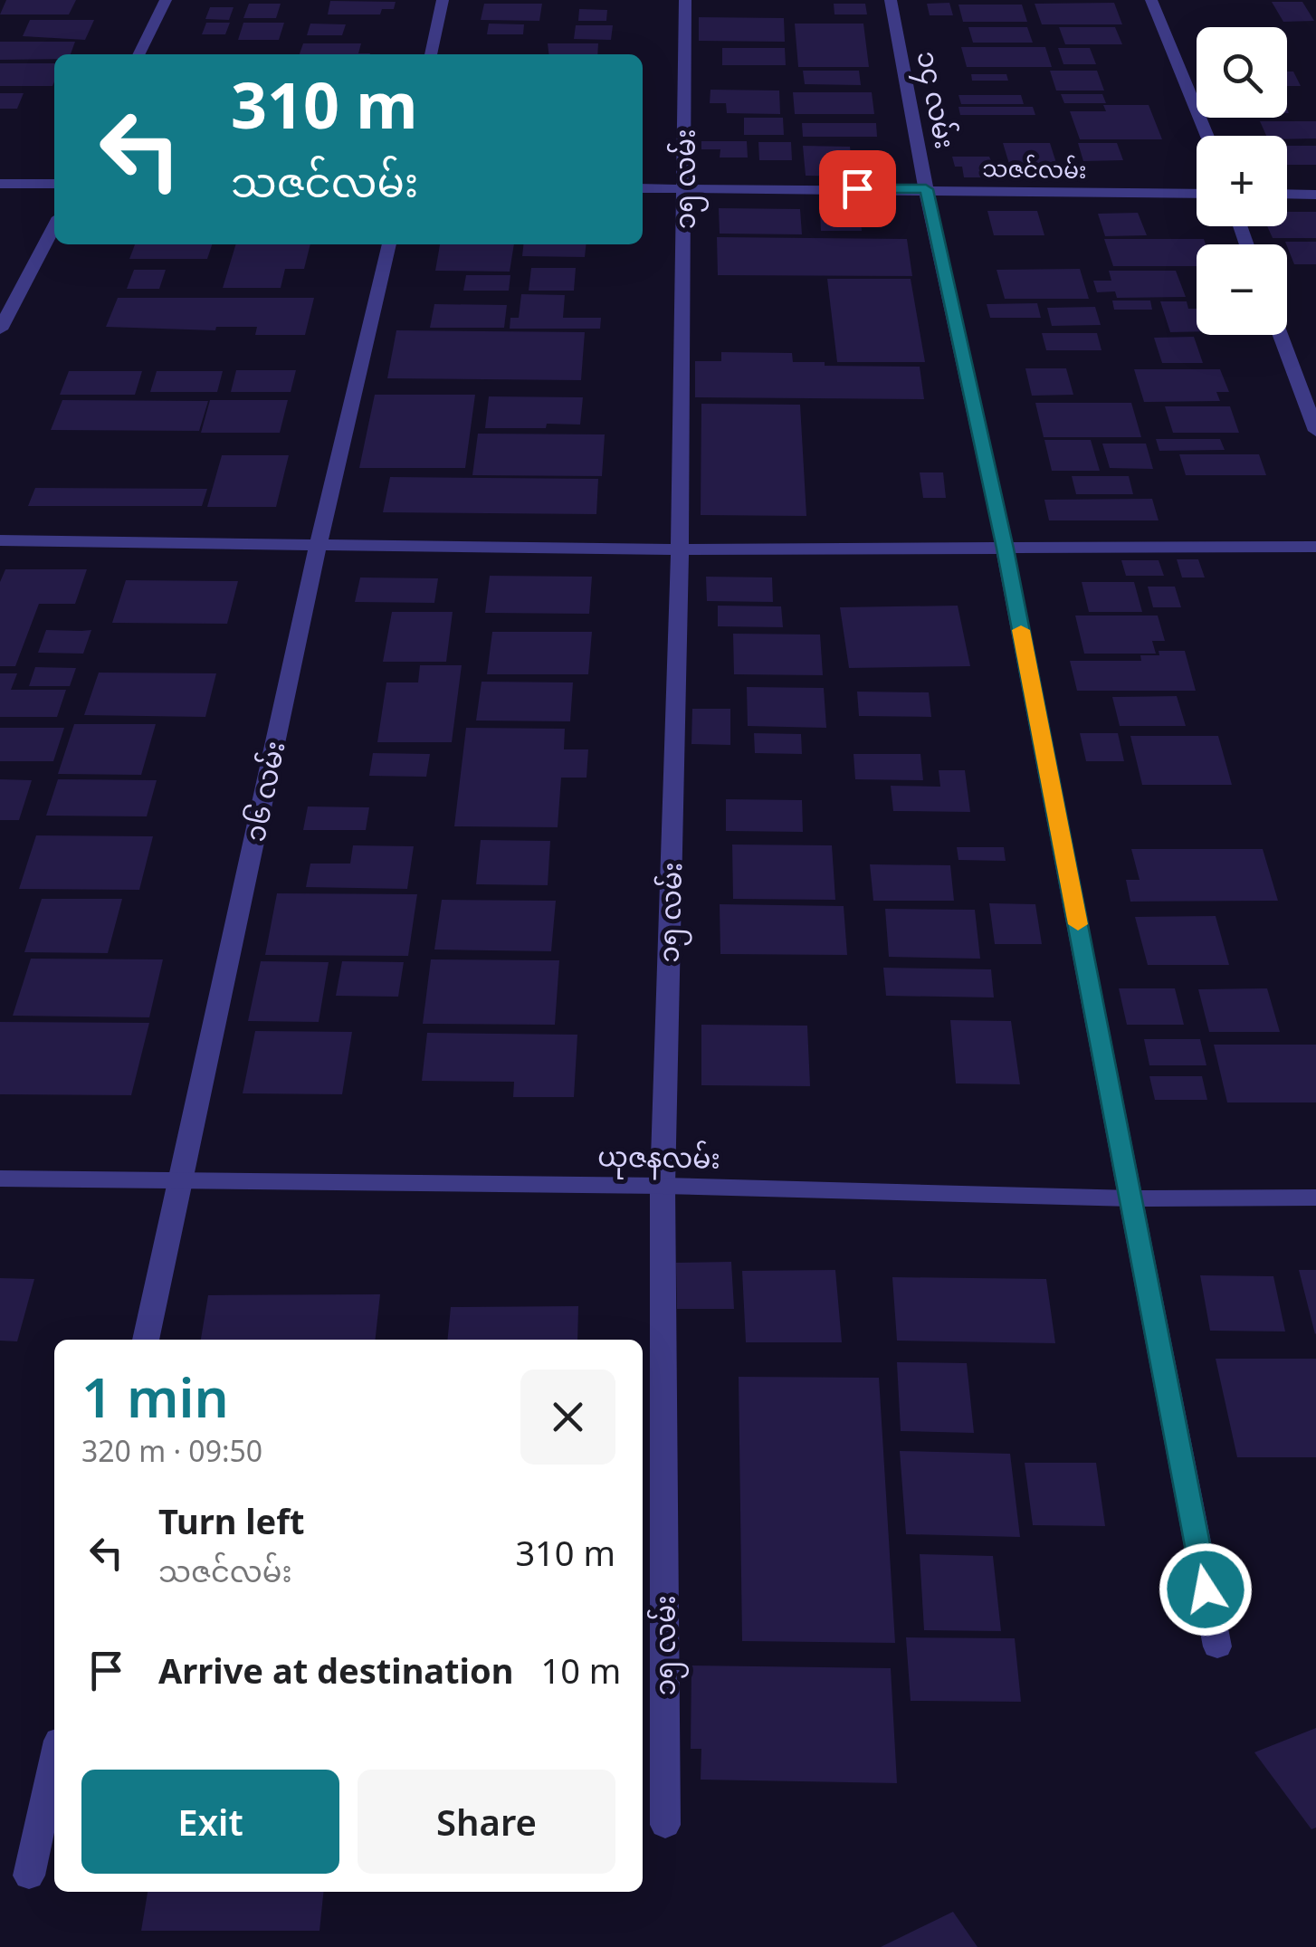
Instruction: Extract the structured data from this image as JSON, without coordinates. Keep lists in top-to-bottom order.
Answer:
{
  "streets": {
    "street": [
      "၁၄ လမ်း",
      "သဇင်လမ်း",
      "၁၅ လမ်း",
      "၁၆ လမ်း",
      "ယုဇနလမ်း"
    ]
  },
  "crossings": [
    ["၁၄ လမ်း", "သဇင်လမ်း"],
    ["၁၄ လမ်း", "ယုဇနလမ်း"],
    ["သဇင်လမ်း", "၁၅ လမ်း"],
    ["၁၅ လမ်း", "ယုဇနလမ်း"],
    ["၁၆ လမ်း", "ယုဇနလမ်း"]
  ],
  "page": {
    "map_buttons": ["+", "−"],
    "turn": ["310 m", "သဇင်လမ်း"],
    "heading": ["1 min", "320 m · 09:50"],
    "list": [
      {
        "name": "Turn left",
        "note": "သဇင်လမ်း",
        "value": "310 m"
      },
      {
        "name": "Arrive at destination",
        "value": "10 m"
      }
    ],
    "buttons": ["Exit", "Share"]
  }
}
